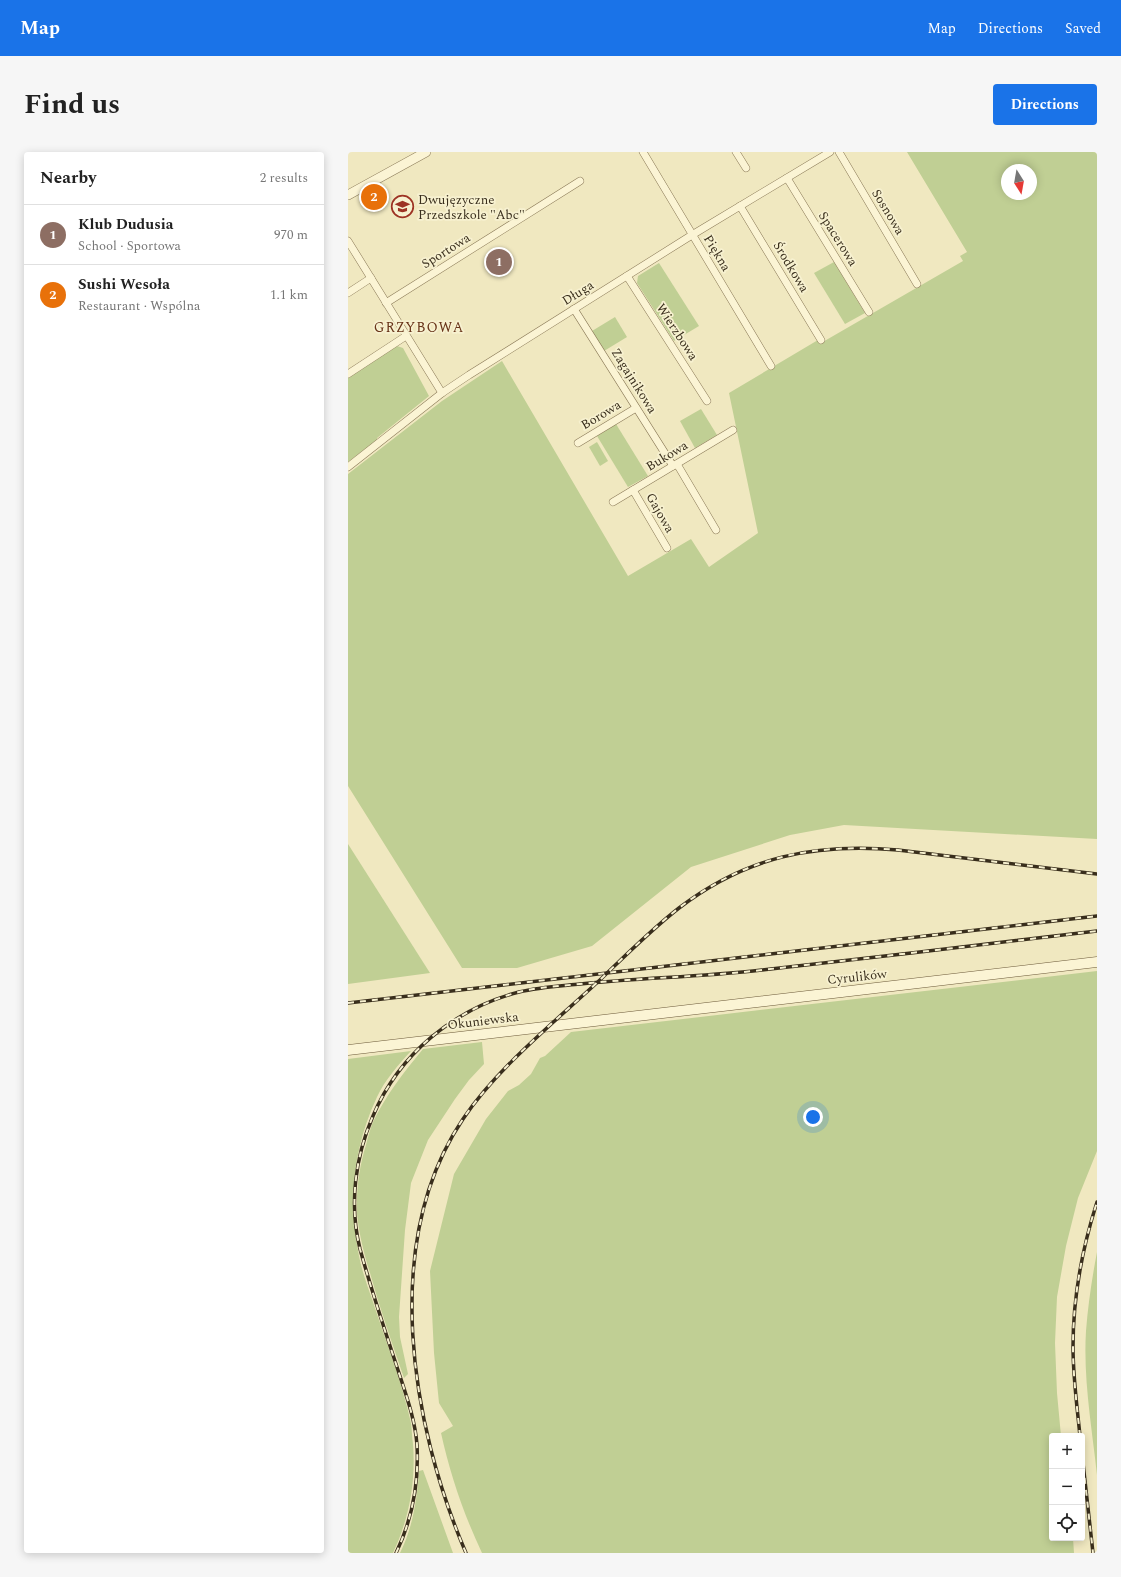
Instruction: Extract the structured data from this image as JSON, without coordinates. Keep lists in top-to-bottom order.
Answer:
{
  "streets": {
    "main road": ["Cyrulików", "Okuniewska"],
    "street": [
      "Sosnowa",
      "Spacerowa",
      "Sportowa",
      "Piękna",
      "Środkowa",
      "Długa",
      "Wierzbowa",
      "Zagajnikowa",
      "Borowa",
      "Bukowa",
      "Gajowa"
    ]
  },
  "crossings": [
    ["Spacerowa", "Długa"],
    ["Piękna", "Długa"],
    ["Środkowa", "Długa"],
    ["Długa", "Wierzbowa"],
    ["Długa", "Zagajnikowa"],
    ["Zagajnikowa", "Borowa"],
    ["Zagajnikowa", "Bukowa"],
    ["Bukowa", "Gajowa"],
    ["Cyrulików", "Okuniewska"]
  ],
  "districts": ["GRZYBOWA"],
  "places": {
    "school or university": ["Dwujęzyczne Przedszkole \"Abc\""]
  },
  "north": "bottom",
  "page": {
    "header": "Map",
    "nav": ["Map", "Directions", "Saved"],
    "title": "Find us",
    "buttons": "Directions",
    "heading": ["Nearby", "2 results"],
    "pins": ["2", "1"],
    "list": [
      {
        "mark": "1",
        "name": "Klub Dudusia",
        "note": "School · Sportowa",
        "value": "970 m"
      },
      {
        "mark": "2",
        "name": "Sushi Wesoła",
        "note": "Restaurant · Wspólna",
        "value": "1.1 km"
      }
    ],
    "map_buttons": ["+", "−"]
  }
}
